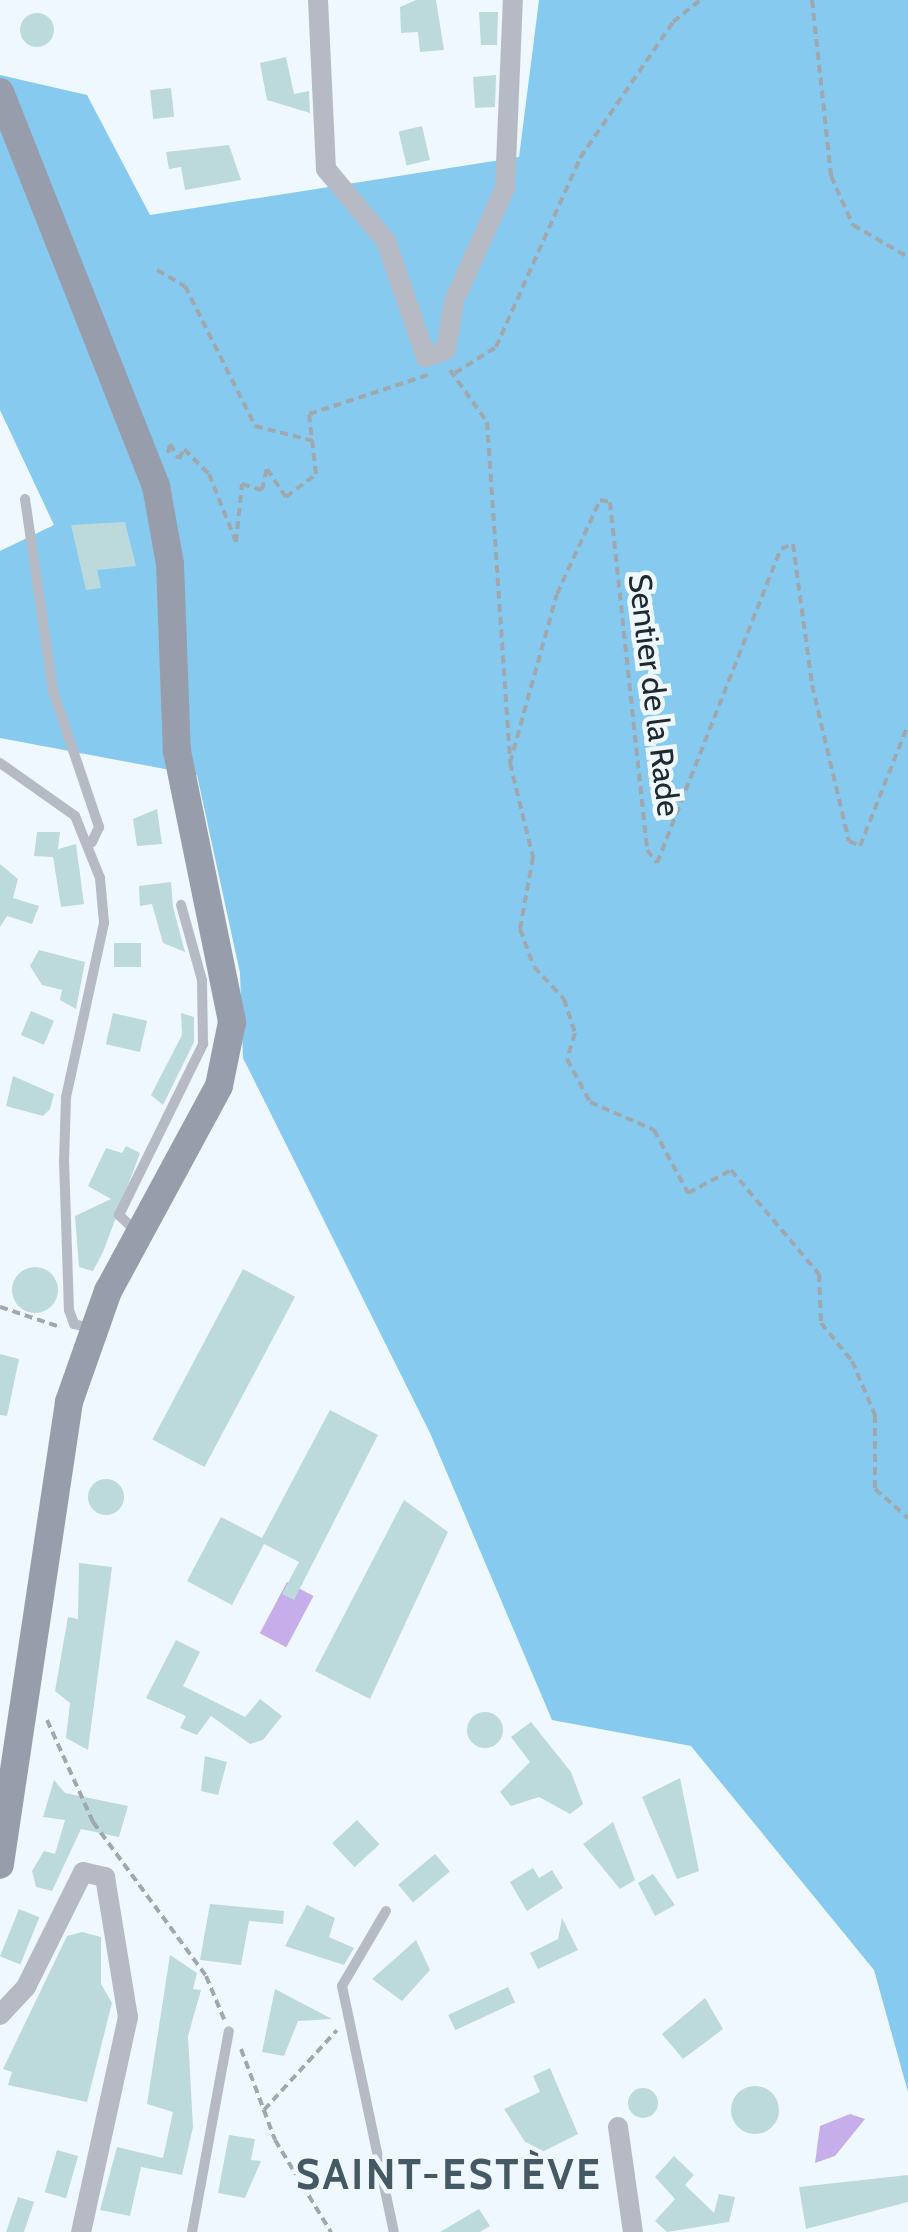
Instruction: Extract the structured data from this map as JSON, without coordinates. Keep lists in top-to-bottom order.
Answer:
{
  "streets": {
    "path": ["Sentier de la Rade"]
  },
  "districts": ["SAINT-ESTÈVE"]
}
